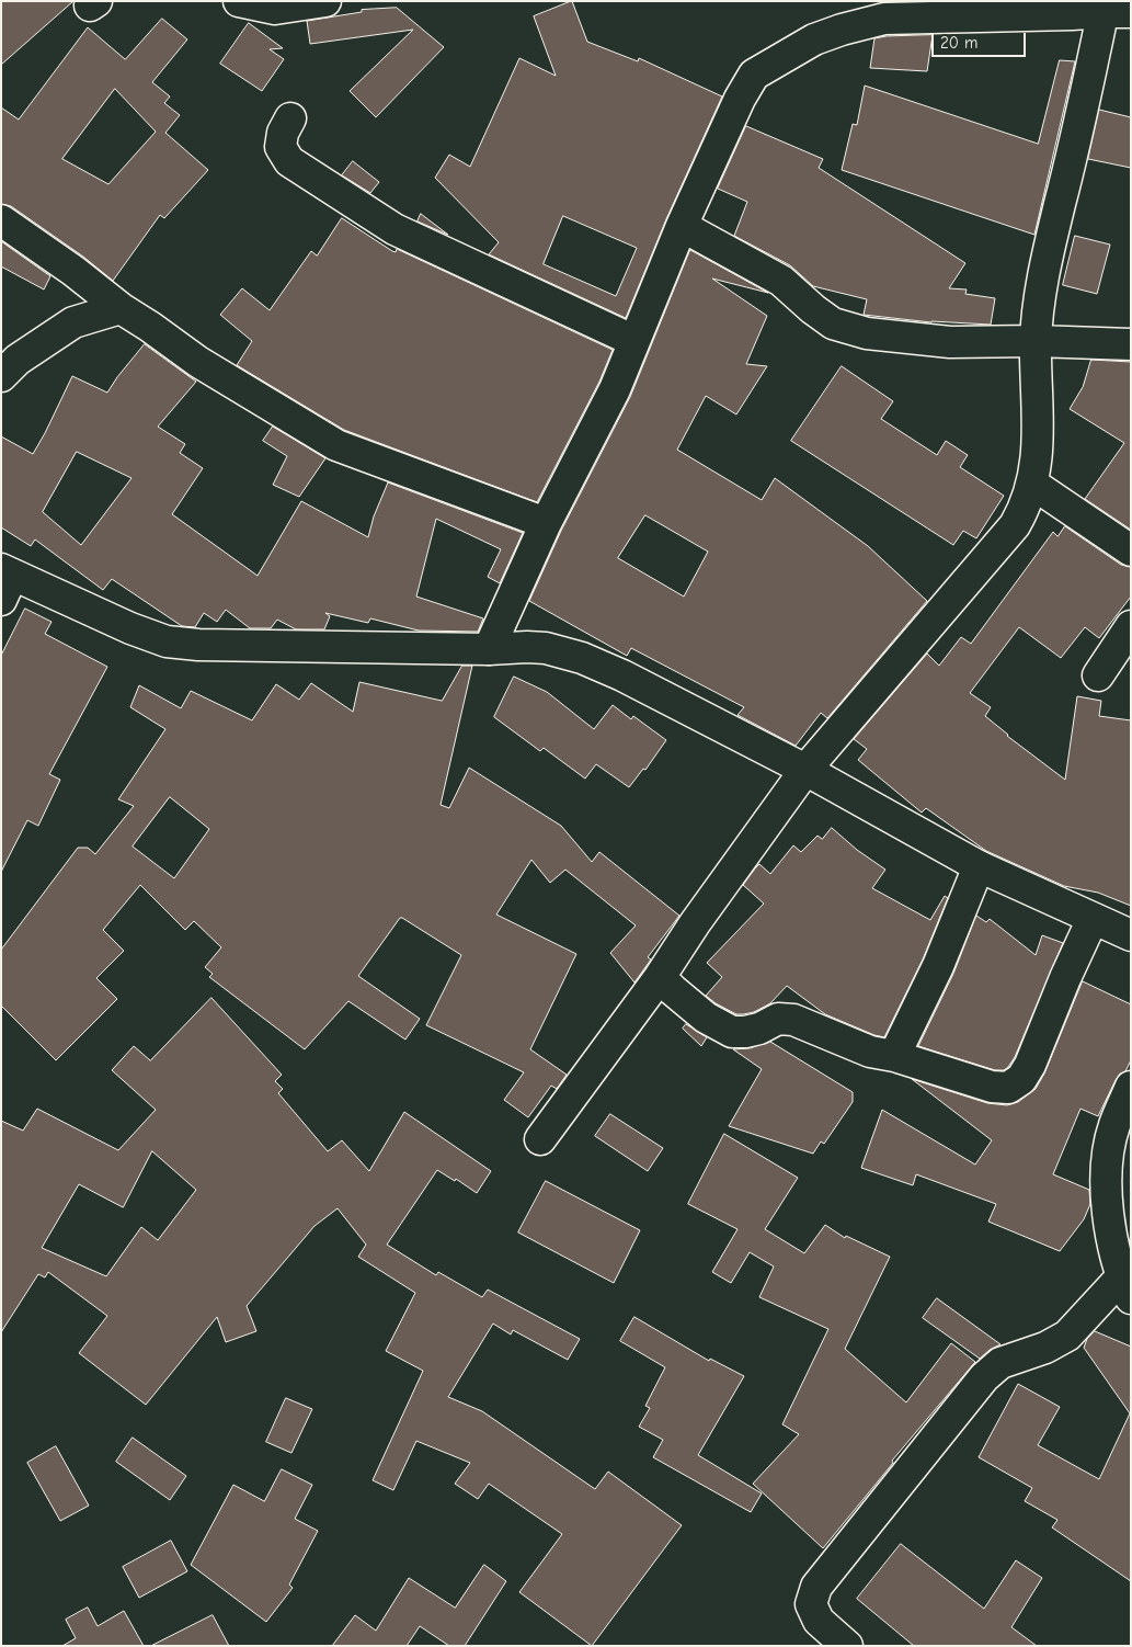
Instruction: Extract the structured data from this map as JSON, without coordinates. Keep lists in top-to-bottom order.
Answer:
{
  "scale_bar": "20 m"
}
